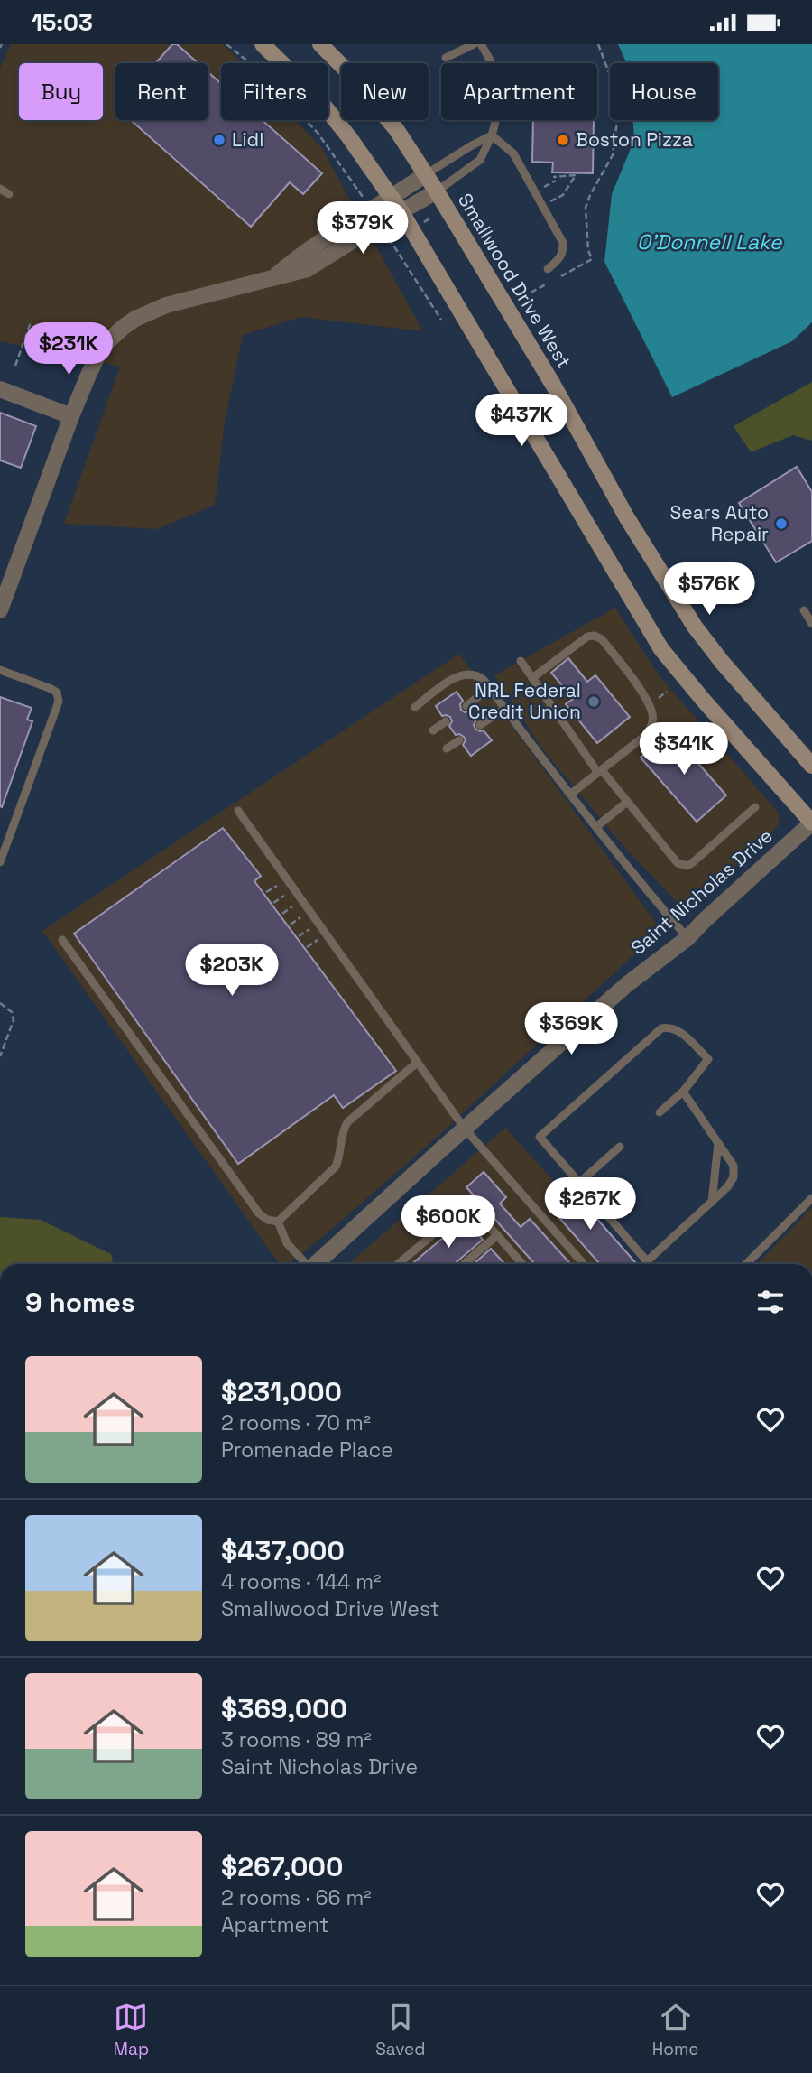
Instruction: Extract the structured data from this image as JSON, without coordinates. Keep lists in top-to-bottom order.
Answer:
{
  "streets": {
    "main road": ["Smallwood Drive West"],
    "street": ["Saint Nicholas Drive"]
  },
  "water": ["O'Donnell Lake"],
  "places": [
    "Lidl",
    "Boston Pizza",
    "Sears Auto Repair",
    "NRL Federal Credit Union"
  ],
  "page": {
    "status": "15:03",
    "chip": [
      "Buy",
      "Rent",
      "Filters",
      "New",
      "Apartment",
      "House"
    ],
    "price": [
      "$379K",
      "$231K",
      "$437K",
      "$576K",
      "$341K",
      "$203K",
      "$369K",
      "$267K",
      "$600K"
    ],
    "heading": "9 homes",
    "list": [
      {
        "name": "$231,000",
        "note": "2 rooms · 70 m² · Promenade Place"
      },
      {
        "name": "$437,000",
        "note": "4 rooms · 144 m² · Smallwood Drive West"
      },
      {
        "name": "$369,000",
        "note": "3 rooms · 89 m² · Saint Nicholas Drive"
      },
      {
        "name": "$267,000",
        "note": "2 rooms · 66 m² · Apartment"
      }
    ],
    "tabs": ["Map", "Saved", "Home"]
  }
}
